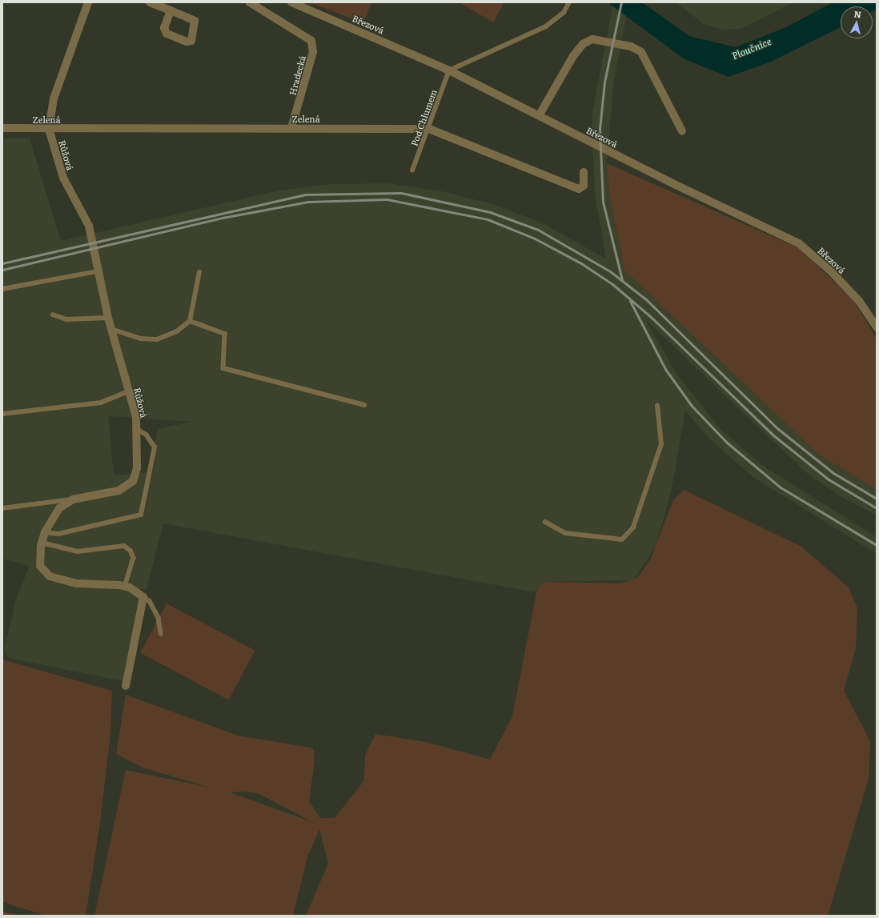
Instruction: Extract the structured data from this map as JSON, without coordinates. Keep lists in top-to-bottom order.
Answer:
{
  "streets": {
    "street": [
      "Březová",
      "Hradecká",
      "Zelená",
      "Růžová"
    ],
    "lane": ["Pod Chlumem"]
  },
  "crossings": [
    ["Březová", "Pod Chlumem"],
    ["Hradecká", "Zelená"],
    ["Pod Chlumem", "Zelená"],
    ["Zelená", "Růžová"]
  ],
  "water": ["Ploučnice"],
  "north": "top"
}
